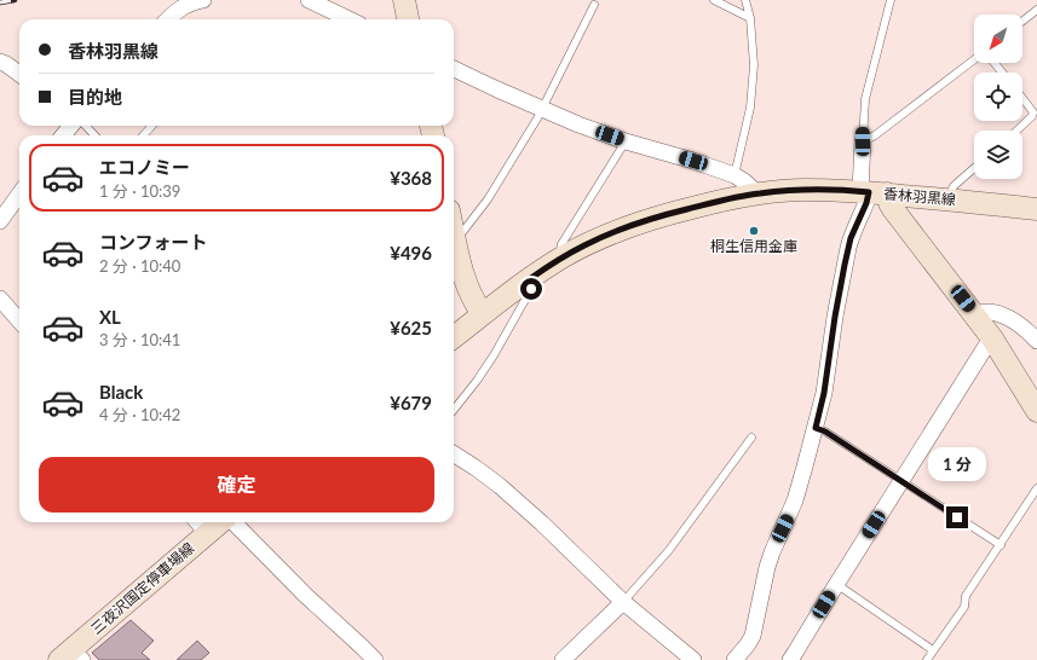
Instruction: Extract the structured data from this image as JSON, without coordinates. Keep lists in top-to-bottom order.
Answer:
{
  "streets": {
    "main road": ["香林羽黒線", "三夜沢国定停車場線"]
  },
  "places": ["桐生信用金庫"],
  "north": "bottom left",
  "page": {
    "banner": ["香林羽黒線", "目的地"],
    "list": [
      {
        "name": "エコノミー",
        "note": "1 分 · 10:39",
        "value": "¥368"
      },
      {
        "name": "コンフォート",
        "note": "2 分 · 10:40",
        "value": "¥496"
      },
      {
        "name": "XL",
        "note": "3 分 · 10:41",
        "value": "¥625"
      },
      {
        "name": "Black",
        "note": "4 分 · 10:42",
        "value": "¥679"
      }
    ],
    "bubble": "1 分",
    "buttons": "確定"
  }
}
